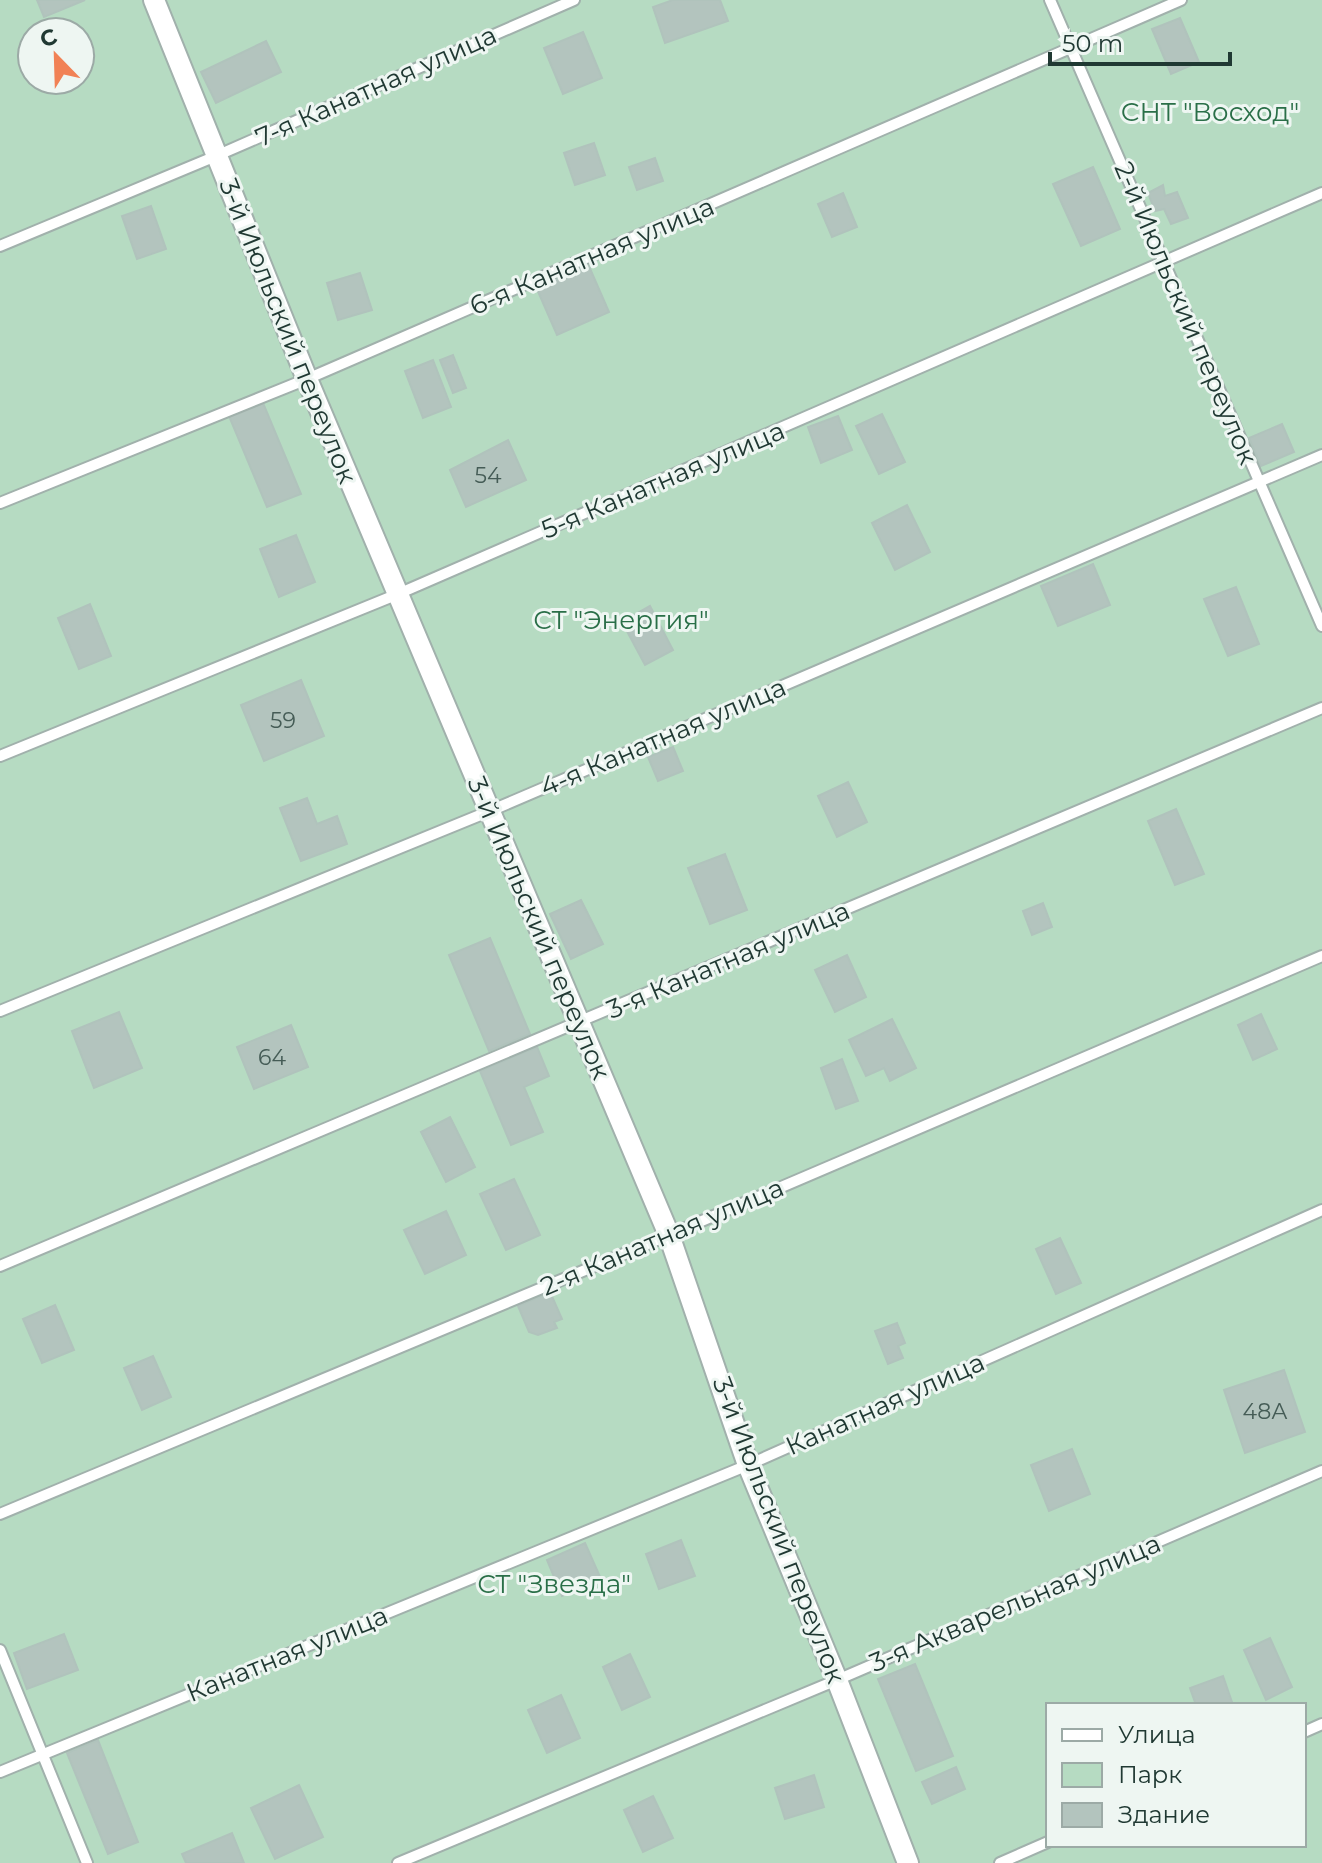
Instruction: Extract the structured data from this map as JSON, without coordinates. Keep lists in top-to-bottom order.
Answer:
{
  "streets": {
    "street": ["3-й Июльский переулок"],
    "lane": [
      "7-я Канатная улица",
      "6-я Канатная улица",
      "2-й Июльский переулок",
      "5-я Канатная улица",
      "4-я Канатная улица",
      "3-я Канатная улица",
      "2-я Канатная улица",
      "Канатная улица",
      "3-я Акварельная улица"
    ]
  },
  "crossings": [
    ["7-я Канатная улица", "3-й Июльский переулок"],
    ["6-я Канатная улица", "2-й Июльский переулок"],
    ["6-я Канатная улица", "3-й Июльский переулок"],
    ["2-й Июльский переулок", "5-я Канатная улица"],
    ["2-й Июльский переулок", "4-я Канатная улица"],
    ["3-й Июльский переулок", "5-я Канатная улица"],
    ["3-й Июльский переулок", "4-я Канатная улица"],
    ["3-й Июльский переулок", "3-я Канатная улица"],
    ["3-й Июльский переулок", "2-я Канатная улица"],
    ["3-й Июльский переулок", "Канатная улица"],
    ["3-й Июльский переулок", "3-я Акварельная улица"]
  ],
  "parks": ["СНТ \"Восход\"", "СТ \"Энергия\"", "СТ \"Звезда\""],
  "house_numbers": [
    "54",
    "59",
    "64",
    "48А"
  ],
  "legend": ["Улица", "Парк", "Здание"],
  "scale_bar": "50 m",
  "north": "top left"
}
